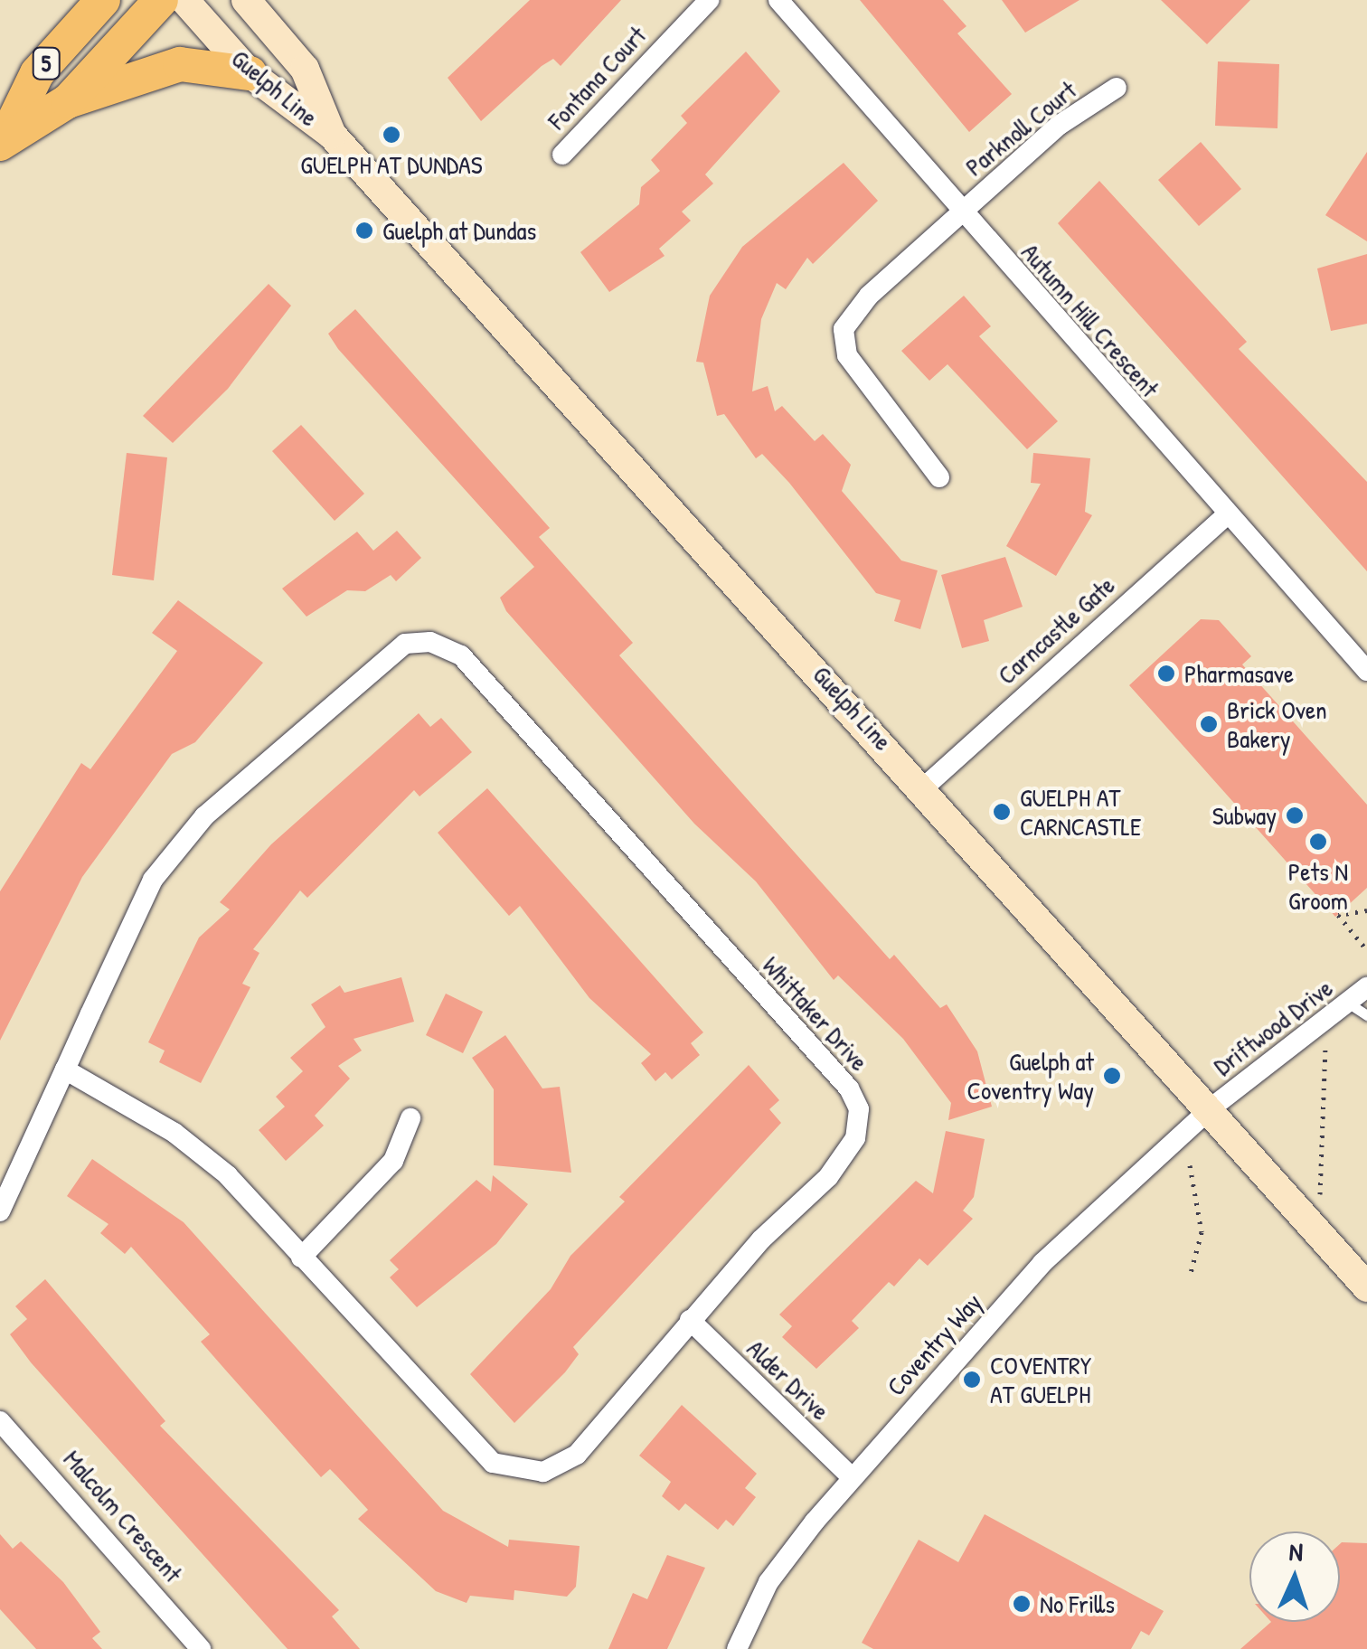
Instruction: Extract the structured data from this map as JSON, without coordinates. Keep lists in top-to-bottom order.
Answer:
{
  "streets": {
    "main road": ["5", "Guelph Line"],
    "street": [
      "Fontana Court",
      "Parknoll Court",
      "Autumn Hill Crescent",
      "Carncastle Gate",
      "Whittaker Drive",
      "Driftwood Drive",
      "Coventry Way",
      "Alder Drive",
      "Malcolm Crescent"
    ]
  },
  "crossings": [
    ["Guelph Line", "Carncastle Gate"],
    ["Guelph Line", "Driftwood Drive"],
    ["Guelph Line", "Coventry Way"],
    ["Parknoll Court", "Autumn Hill Crescent"],
    ["Autumn Hill Crescent", "Carncastle Gate"],
    ["Whittaker Drive", "Alder Drive"],
    ["Driftwood Drive", "Coventry Way"],
    ["Coventry Way", "Alder Drive"]
  ],
  "places": [
    "GUELPH AT DUNDAS",
    "Guelph at Dundas",
    "Pharmasave",
    "Brick Oven Bakery",
    "GUELPH AT CARNCASTLE",
    "Subway",
    "Pets N Groom",
    "Guelph at Coventry Way",
    "COVENTRY AT GUELPH",
    "No Frills"
  ],
  "north": "top"
}
